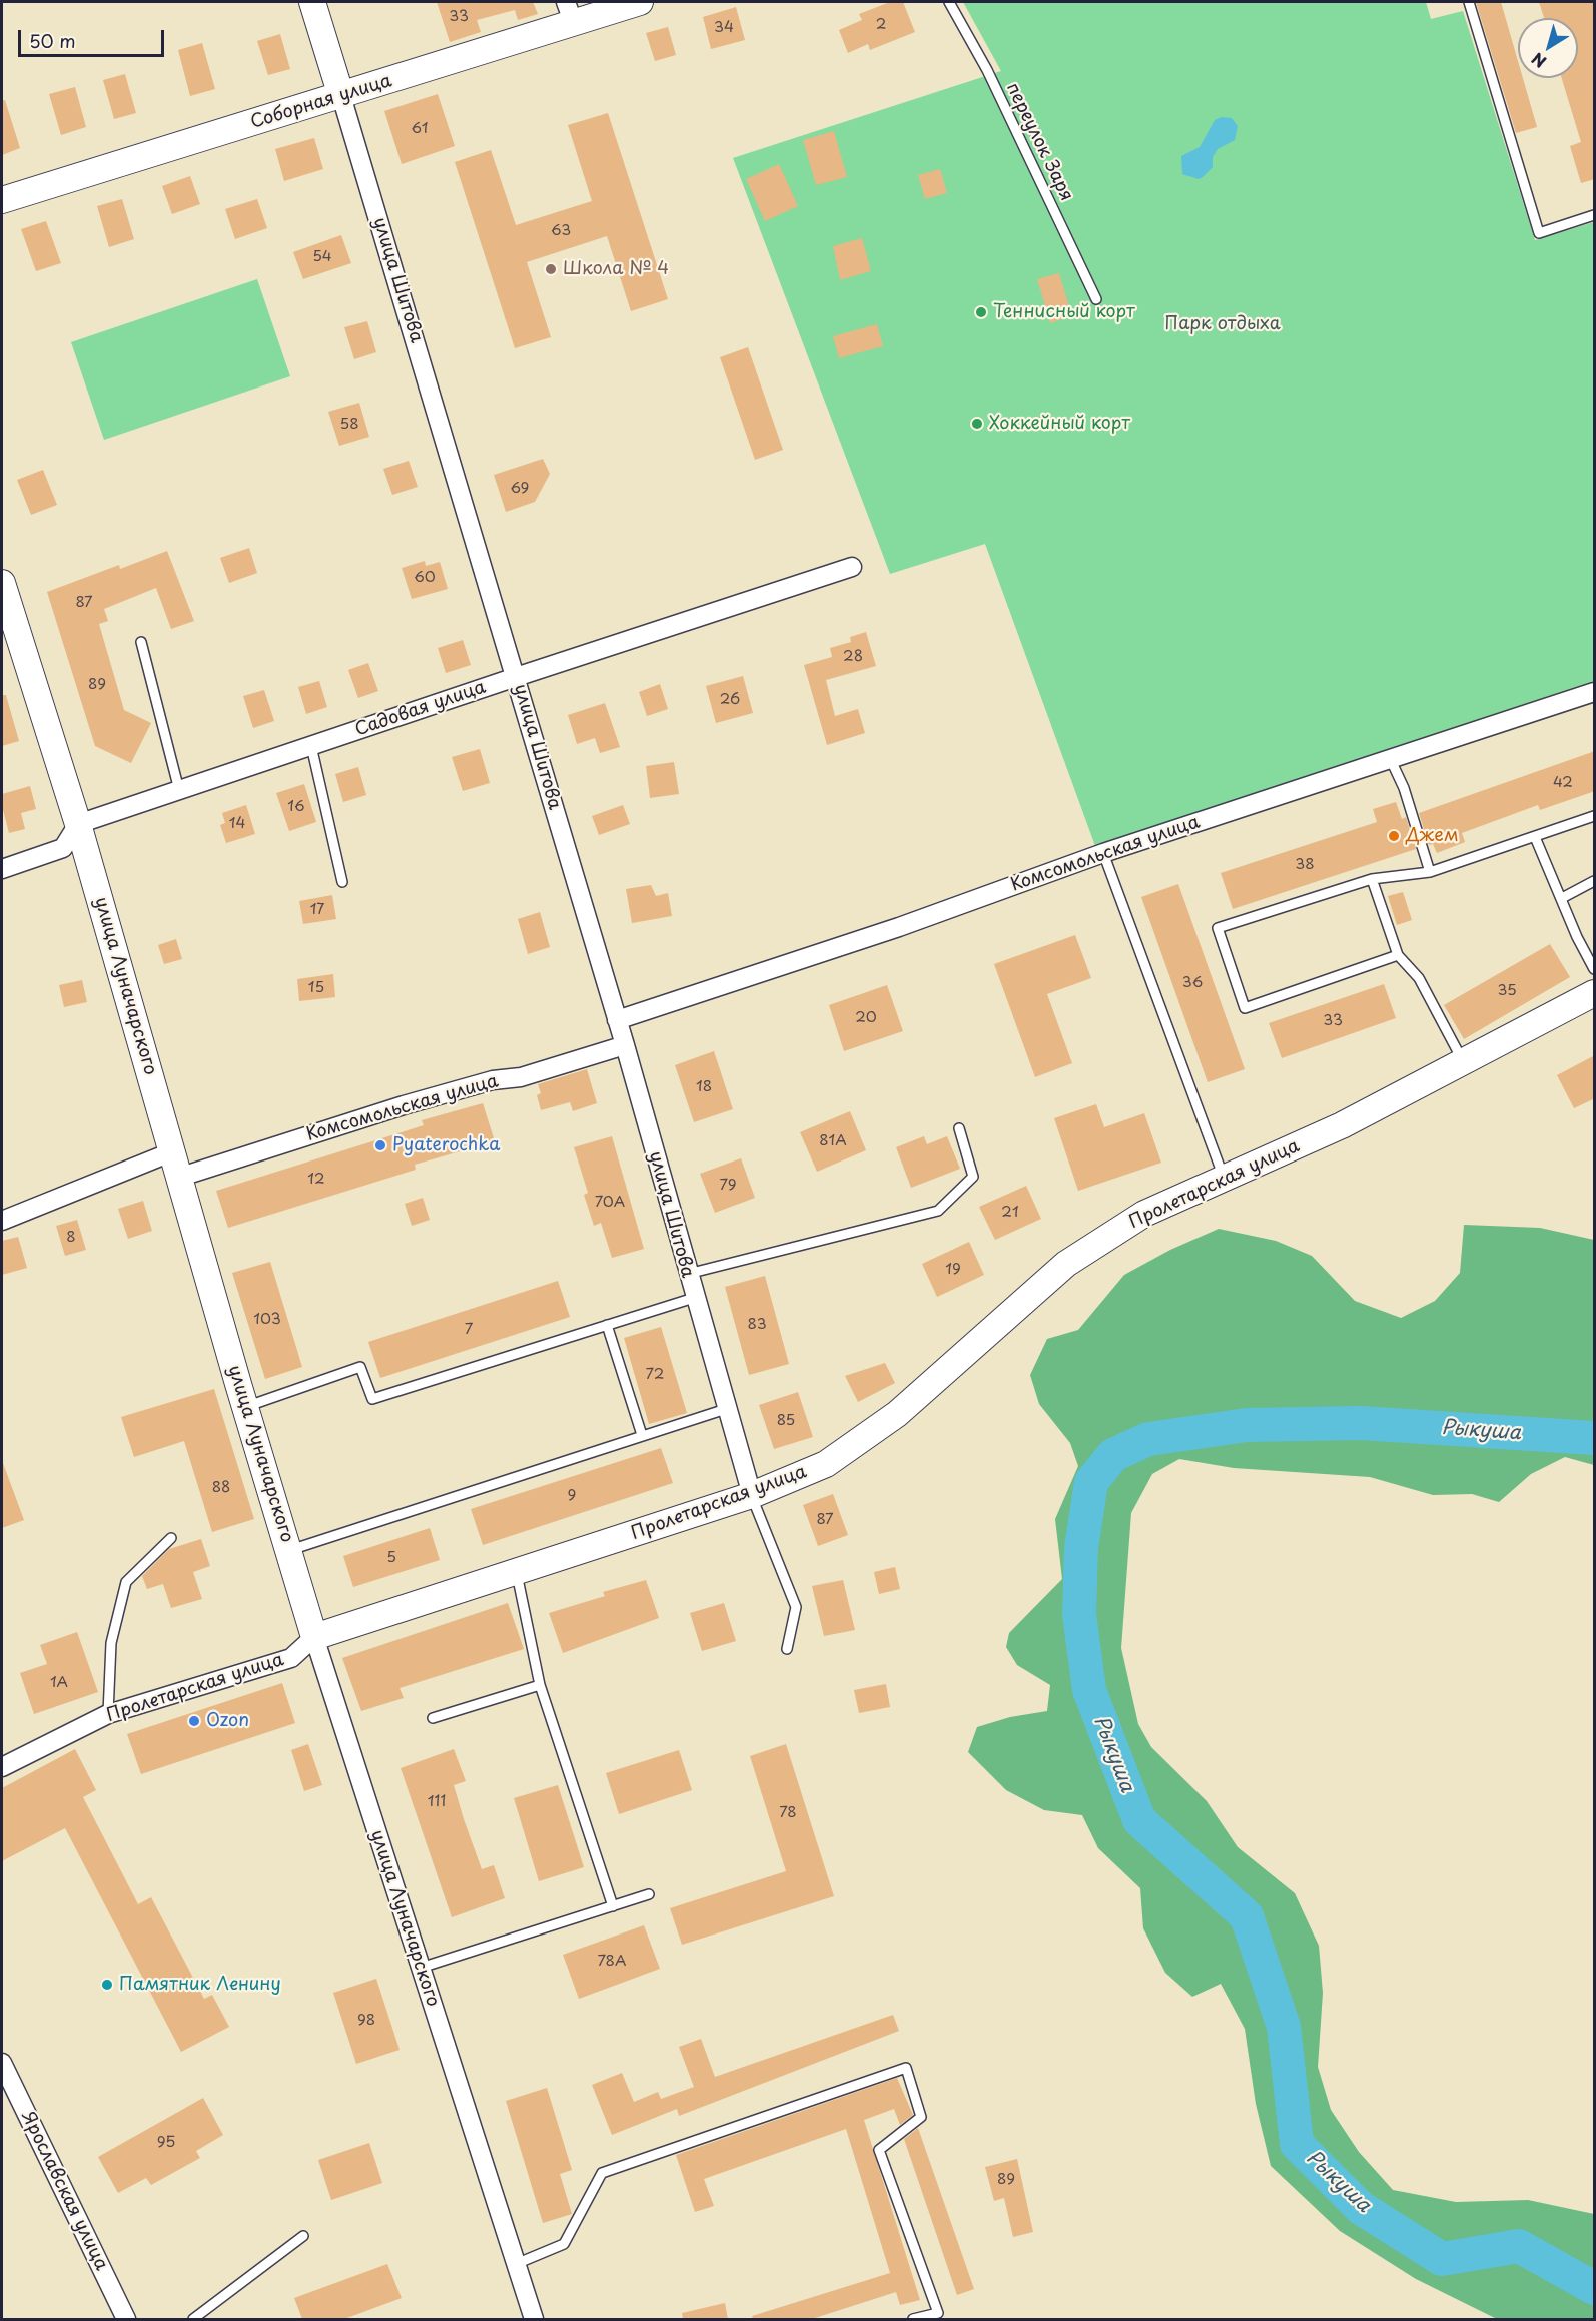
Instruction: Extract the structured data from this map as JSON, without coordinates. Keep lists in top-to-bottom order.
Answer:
{
  "streets": {
    "street": [
      "Соборная улица",
      "улица Шитова",
      "Садовая улица",
      "Комсомольская улица",
      "улица Луначарского",
      "Пролетарская улица",
      "Ярославская улица"
    ],
    "lane": ["переулок Заря"]
  },
  "crossings": [
    ["Соборная улица", "улица Шитова"],
    ["улица Шитова", "Садовая улица"],
    ["улица Шитова", "Комсомольская улица"],
    ["улица Шитова", "Пролетарская улица"],
    ["Садовая улица", "улица Луначарского"],
    ["Комсомольская улица", "улица Луначарского"],
    ["улица Луначарского", "Пролетарская улица"]
  ],
  "water": ["Рыкуша"],
  "parks": ["Парк отдыха"],
  "places": [
    "Школа № 4",
    "Теннисный корт",
    "Хоккейный корт",
    "Джем",
    "Pyaterochka",
    "Ozon",
    "Памятник Ленину"
  ],
  "house_numbers": [
    "33",
    "2",
    "34",
    "61",
    "63",
    "54",
    "58",
    "69",
    "60",
    "87",
    "28",
    "89",
    "26",
    "42",
    "16",
    "14",
    "38",
    "17",
    "36",
    "15",
    "35",
    "20",
    "33",
    "18",
    "81А",
    "12",
    "79",
    "70А",
    "21",
    "8",
    "19",
    "103",
    "83",
    "7",
    "72",
    "85",
    "88",
    "9",
    "87",
    "5",
    "1А",
    "111",
    "78",
    "78А",
    "98",
    "95",
    "89"
  ],
  "scale_bar": "50 m",
  "north": "bottom left"
}
